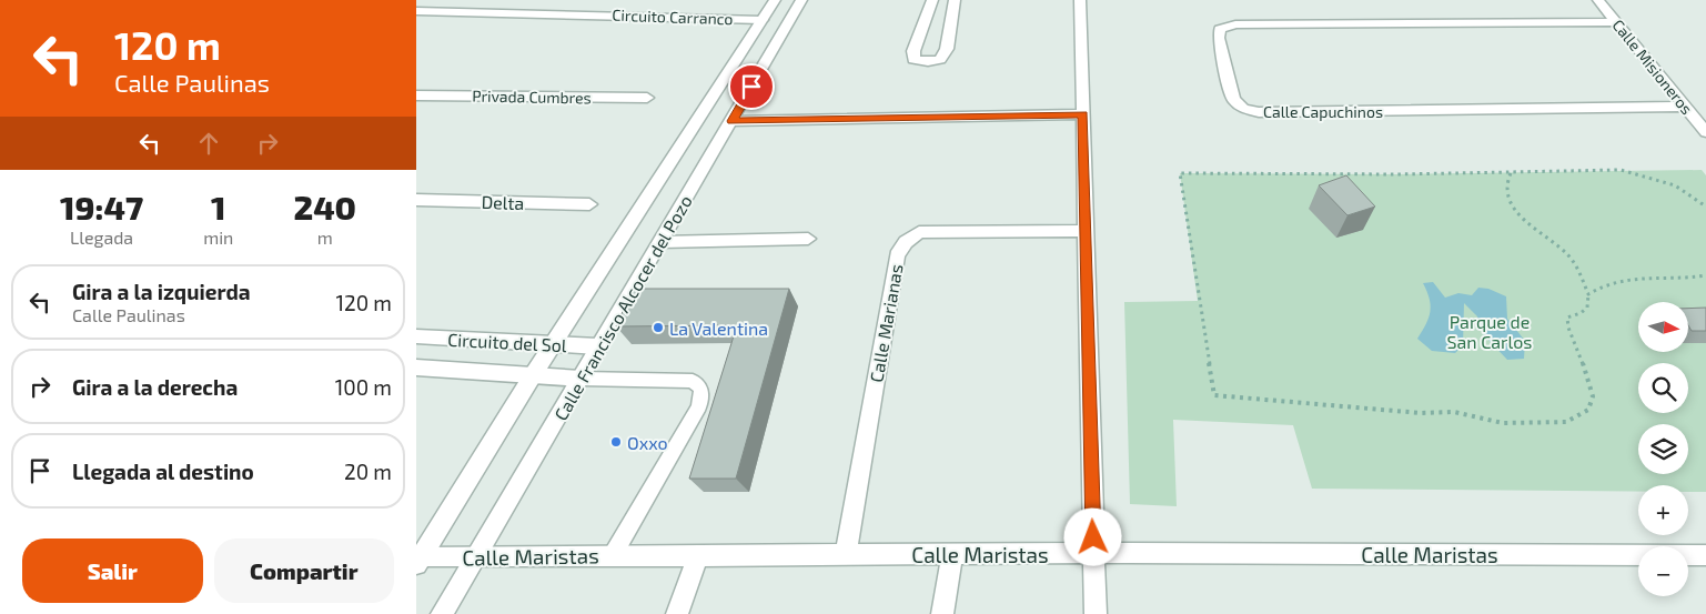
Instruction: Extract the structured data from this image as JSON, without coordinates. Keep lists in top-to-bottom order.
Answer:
{
  "streets": {
    "street": [
      "Circuito Carranco",
      "Calle Misioneros",
      "Privada Cumbres",
      "Calle Capuchinos",
      "Delta",
      "Calle Francisco Alcocer del Pozo",
      "Calle Marianas",
      "Circuito del Sol",
      "Calle Maristas"
    ]
  },
  "crossings": [
    ["Circuito Carranco", "Calle Francisco Alcocer del Pozo"],
    ["Calle Misioneros", "Calle Capuchinos"],
    ["Calle Francisco Alcocer del Pozo", "Circuito del Sol"],
    ["Calle Francisco Alcocer del Pozo", "Calle Maristas"],
    ["Calle Marianas", "Calle Maristas"]
  ],
  "parks": ["Parque de San Carlos"],
  "places": ["La Valentina", "Oxxo"],
  "north": "right",
  "page": {
    "turn": ["120 m", "Calle Paulinas"],
    "eta": [
      "19:47",
      "Llegada",
      "1",
      "min",
      "240",
      "m"
    ],
    "list": [
      {
        "name": "Gira a la izquierda",
        "note": "Calle Paulinas",
        "value": "120 m"
      },
      {
        "name": "Gira a la derecha",
        "value": "100 m"
      },
      {
        "name": "Llegada al destino",
        "value": "20 m"
      }
    ],
    "map_buttons": ["+", "−"],
    "buttons": ["Salir", "Compartir"]
  }
}
